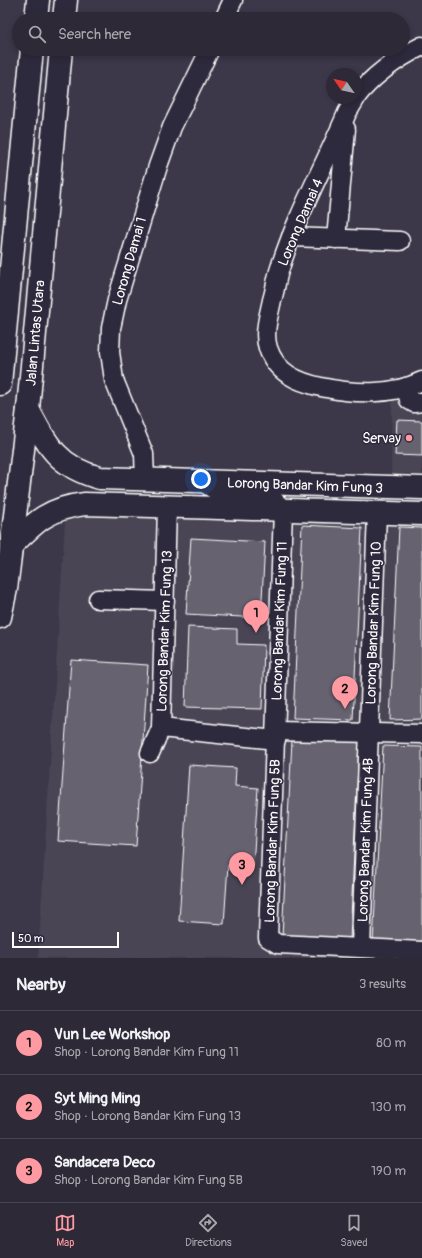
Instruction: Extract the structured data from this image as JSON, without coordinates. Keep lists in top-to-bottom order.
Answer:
{
  "streets": {
    "main road": ["Jalan Lintas Utara", "Lorong Bandar Kim Fung 3"],
    "street": [
      "Lorong Damai 4",
      "Lorong Damai 1",
      "Lorong Bandar Kim Fung 11",
      "Lorong Bandar Kim Fung 10",
      "Lorong Bandar Kim Fung 13",
      "Lorong Bandar Kim Fung 4B",
      "Lorong Bandar Kim Fung 5B"
    ]
  },
  "crossings": [
    ["Lorong Damai 1", "Lorong Bandar Kim Fung 3"],
    ["Jalan Lintas Utara", "Lorong Bandar Kim Fung 3"],
    ["Lorong Bandar Kim Fung 3", "Lorong Bandar Kim Fung 11"],
    ["Lorong Bandar Kim Fung 3", "Lorong Bandar Kim Fung 10"],
    ["Lorong Bandar Kim Fung 3", "Lorong Bandar Kim Fung 13"],
    ["Lorong Bandar Kim Fung 11", "Lorong Bandar Kim Fung 5B"],
    ["Lorong Bandar Kim Fung 10", "Lorong Bandar Kim Fung 4B"],
    ["Lorong Bandar Kim Fung 4B", "Lorong Bandar Kim Fung 5B"]
  ],
  "places": ["Servay"],
  "scale_bar": "50 m",
  "north": "top left",
  "page": {
    "search": "Search here",
    "pins": ["1", "2", "3"],
    "scale": "50 m",
    "heading": ["Nearby", "3 results"],
    "list": [
      {
        "mark": "1",
        "name": "Vun Lee Workshop",
        "note": "Shop · Lorong Bandar Kim Fung 11",
        "value": "80 m"
      },
      {
        "mark": "2",
        "name": "Syt Ming Ming",
        "note": "Shop · Lorong Bandar Kim Fung 13",
        "value": "130 m"
      },
      {
        "mark": "3",
        "name": "Sandacera Deco",
        "note": "Shop · Lorong Bandar Kim Fung 5B",
        "value": "190 m"
      }
    ],
    "nav": ["Map", "Directions", "Saved"]
  }
}
